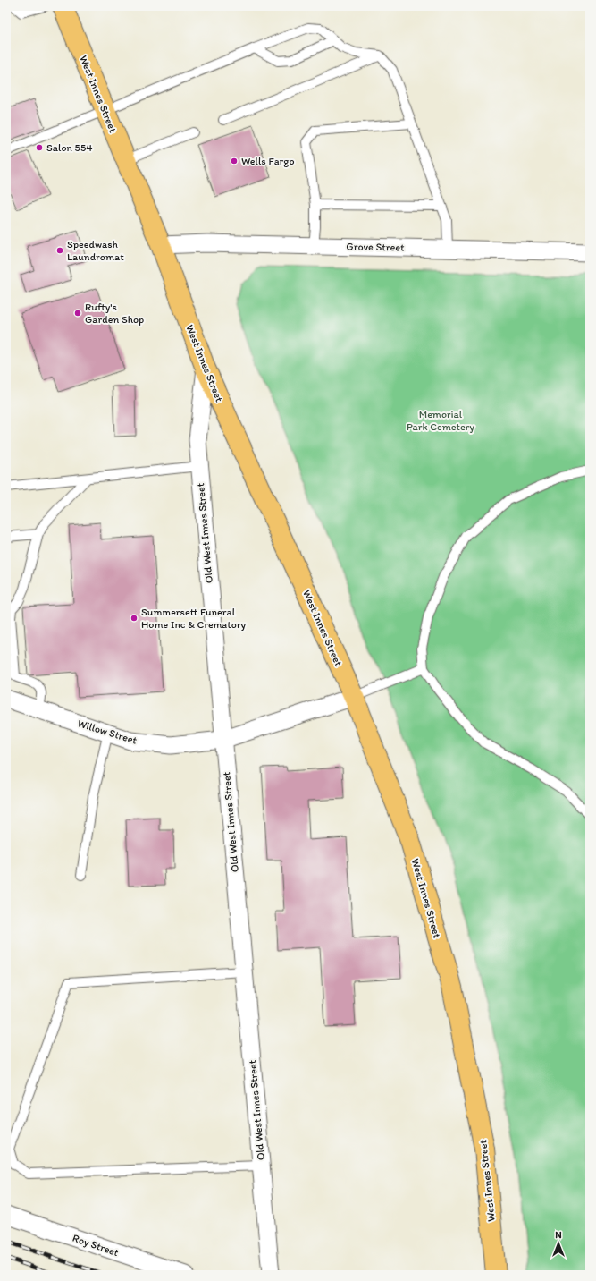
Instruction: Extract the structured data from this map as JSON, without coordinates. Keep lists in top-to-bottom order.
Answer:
{
  "streets": {
    "main road": ["West Innes Street"],
    "street": [
      "Grove Street",
      "Old West Innes Street",
      "Willow Street",
      "Roy Street"
    ]
  },
  "crossings": [
    ["West Innes Street", "Grove Street"],
    ["West Innes Street", "Old West Innes Street"],
    ["West Innes Street", "Willow Street"],
    ["Old West Innes Street", "Willow Street"]
  ],
  "parks": ["Memorial Park Cemetery"],
  "places": [
    "Salon 554",
    "Wells Fargo",
    "Speedwash Laundromat",
    "Rufty's Garden Shop",
    "Summersett Funeral Home Inc & Crematory"
  ],
  "north": "top"
}
